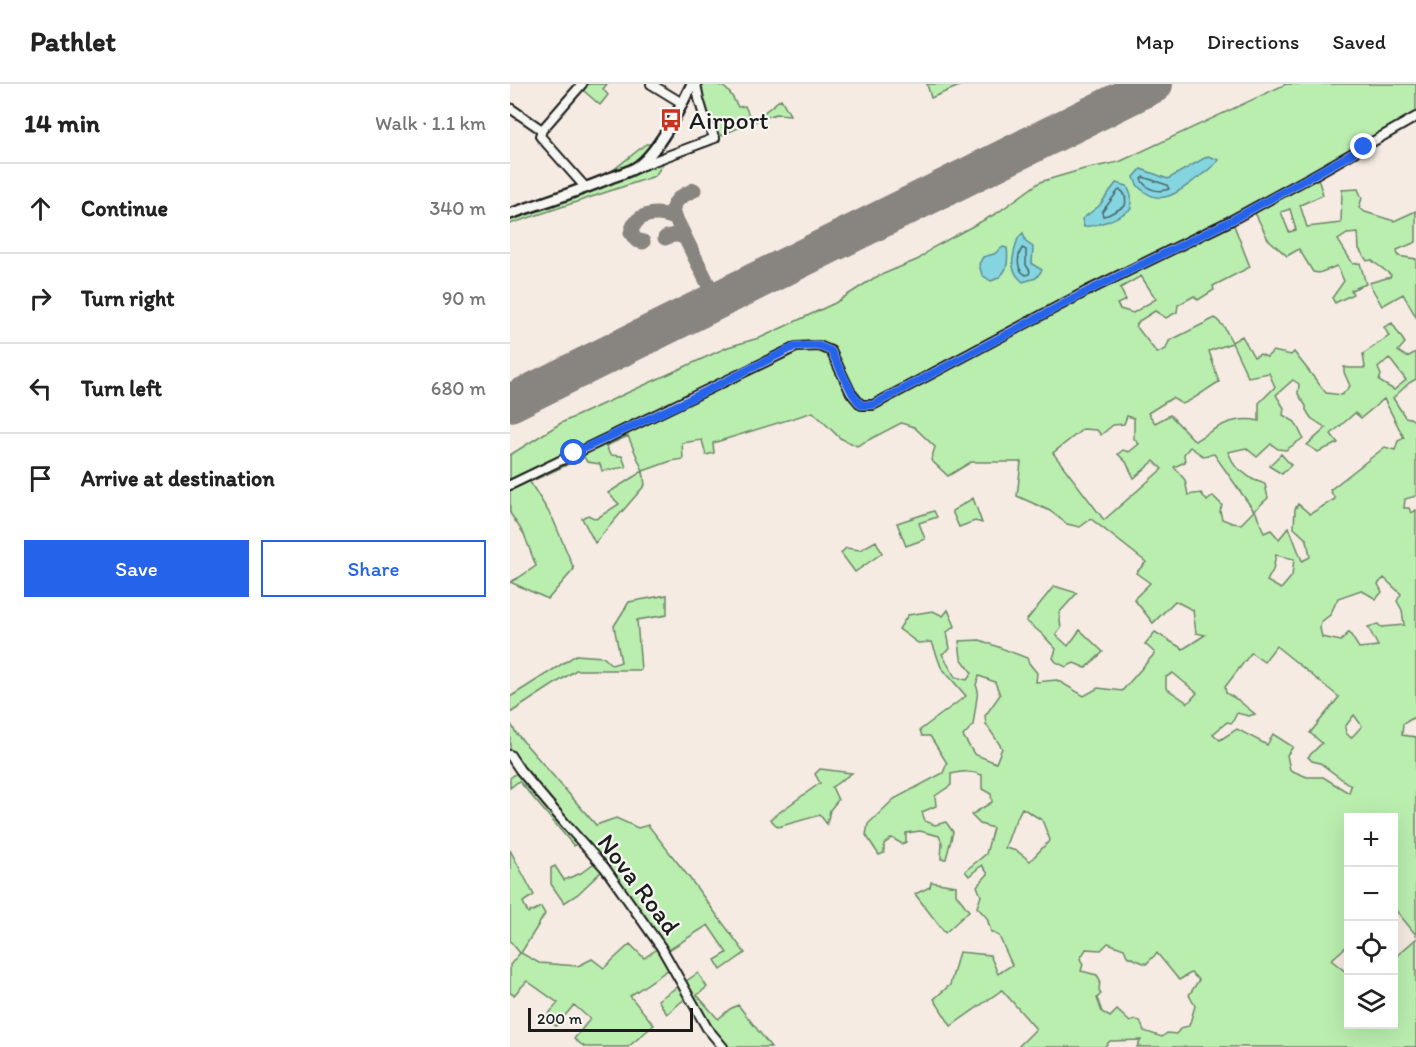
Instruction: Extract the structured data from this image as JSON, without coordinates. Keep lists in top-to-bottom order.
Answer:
{
  "streets": {
    "street": ["Nova Road"]
  },
  "places": {
    "bus stop": ["Airport"]
  },
  "scale_bar": "200 m",
  "page": {
    "header": "Pathlet",
    "nav": ["Map", "Directions", "Saved"],
    "heading": ["14 min", "Walk · 1.1 km"],
    "list": [
      ["Continue", "340 m"],
      ["Turn right", "90 m"],
      ["Turn left", "680 m"],
      "Arrive at destination"
    ],
    "buttons": ["Save", "Share"],
    "map_buttons": ["+", "−"],
    "scale": "200 m"
  }
}
